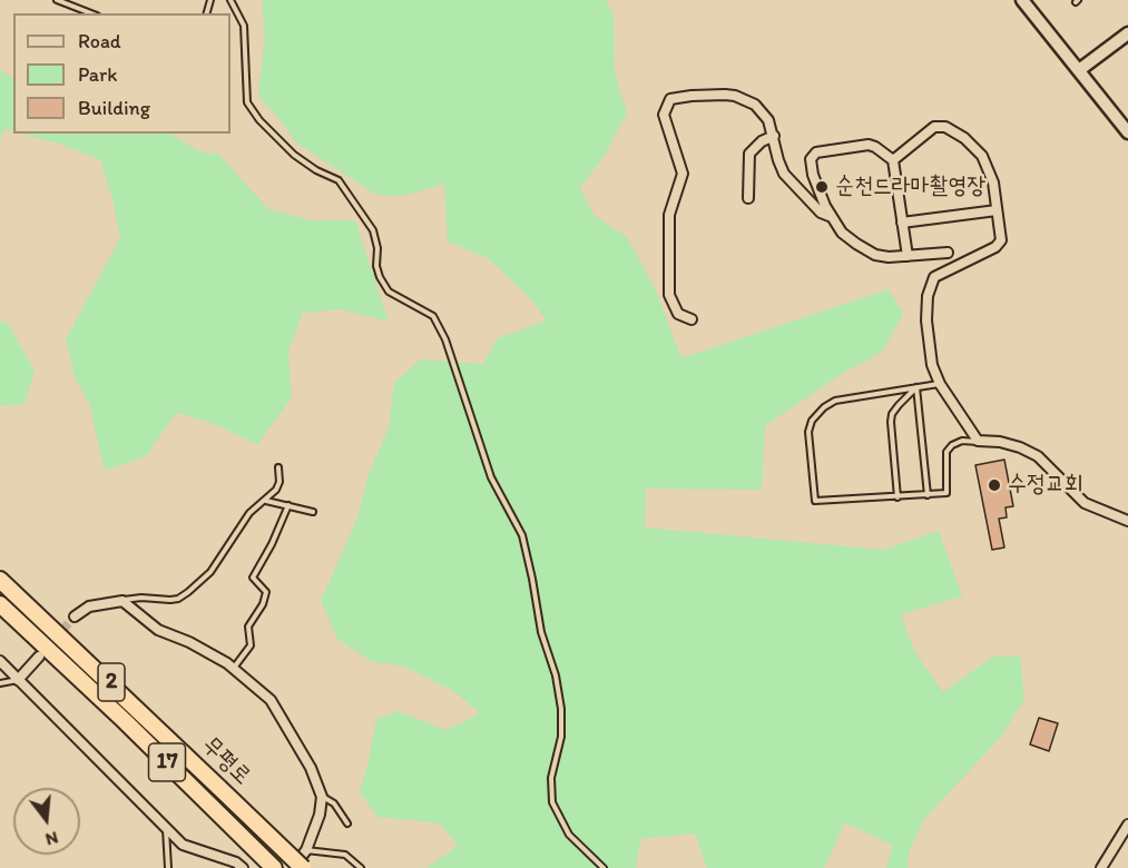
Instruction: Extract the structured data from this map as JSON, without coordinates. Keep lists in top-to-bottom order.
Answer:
{
  "streets": {
    "highway": ["2", "무평로", "17"]
  },
  "crossings": [
    ["2", "무평로"]
  ],
  "places": ["순천드라마촬영장", "수정교회"],
  "legend": ["Road", "Park", "Building"],
  "north": "bottom"
}
